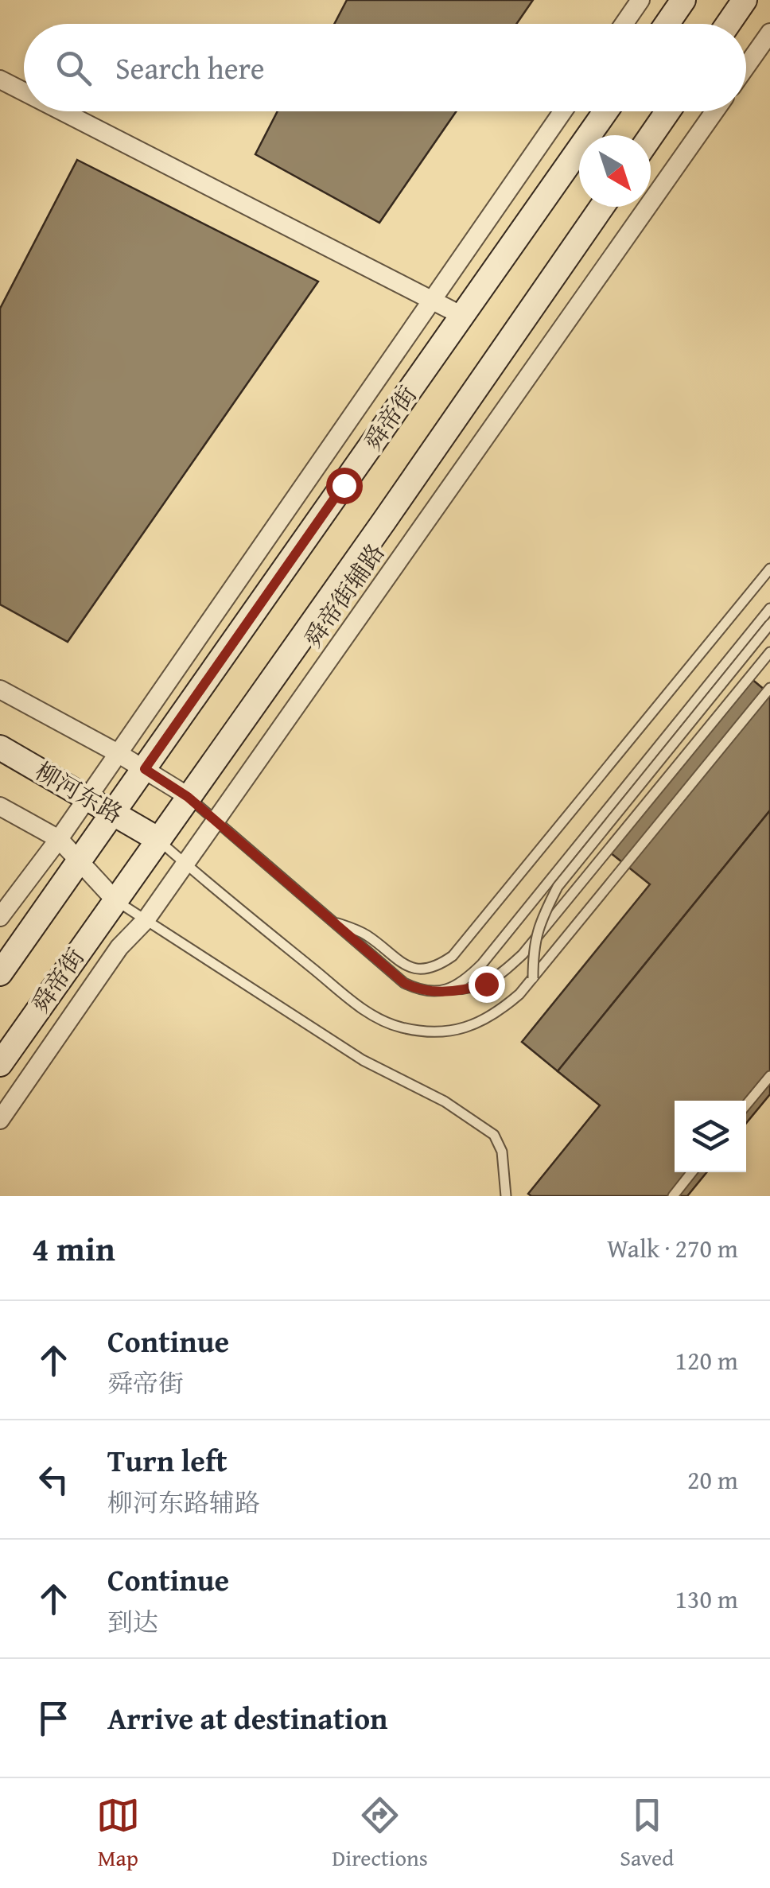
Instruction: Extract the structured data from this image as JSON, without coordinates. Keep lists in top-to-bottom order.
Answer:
{
  "streets": {
    "main road": ["舜帝街", "柳河东路"],
    "street": ["舜帝街辅路"]
  },
  "crossings": [
    ["舜帝街", "柳河东路"]
  ],
  "north": "bottom right",
  "page": {
    "search": "Search here",
    "heading": ["4 min", "Walk · 270 m"],
    "list": [
      ["Continue", "舜帝街", "120 m"],
      ["Turn left", "柳河东路辅路", "20 m"],
      ["Continue", "到达", "130 m"],
      "Arrive at destination"
    ],
    "nav": ["Map", "Directions", "Saved"]
  }
}
